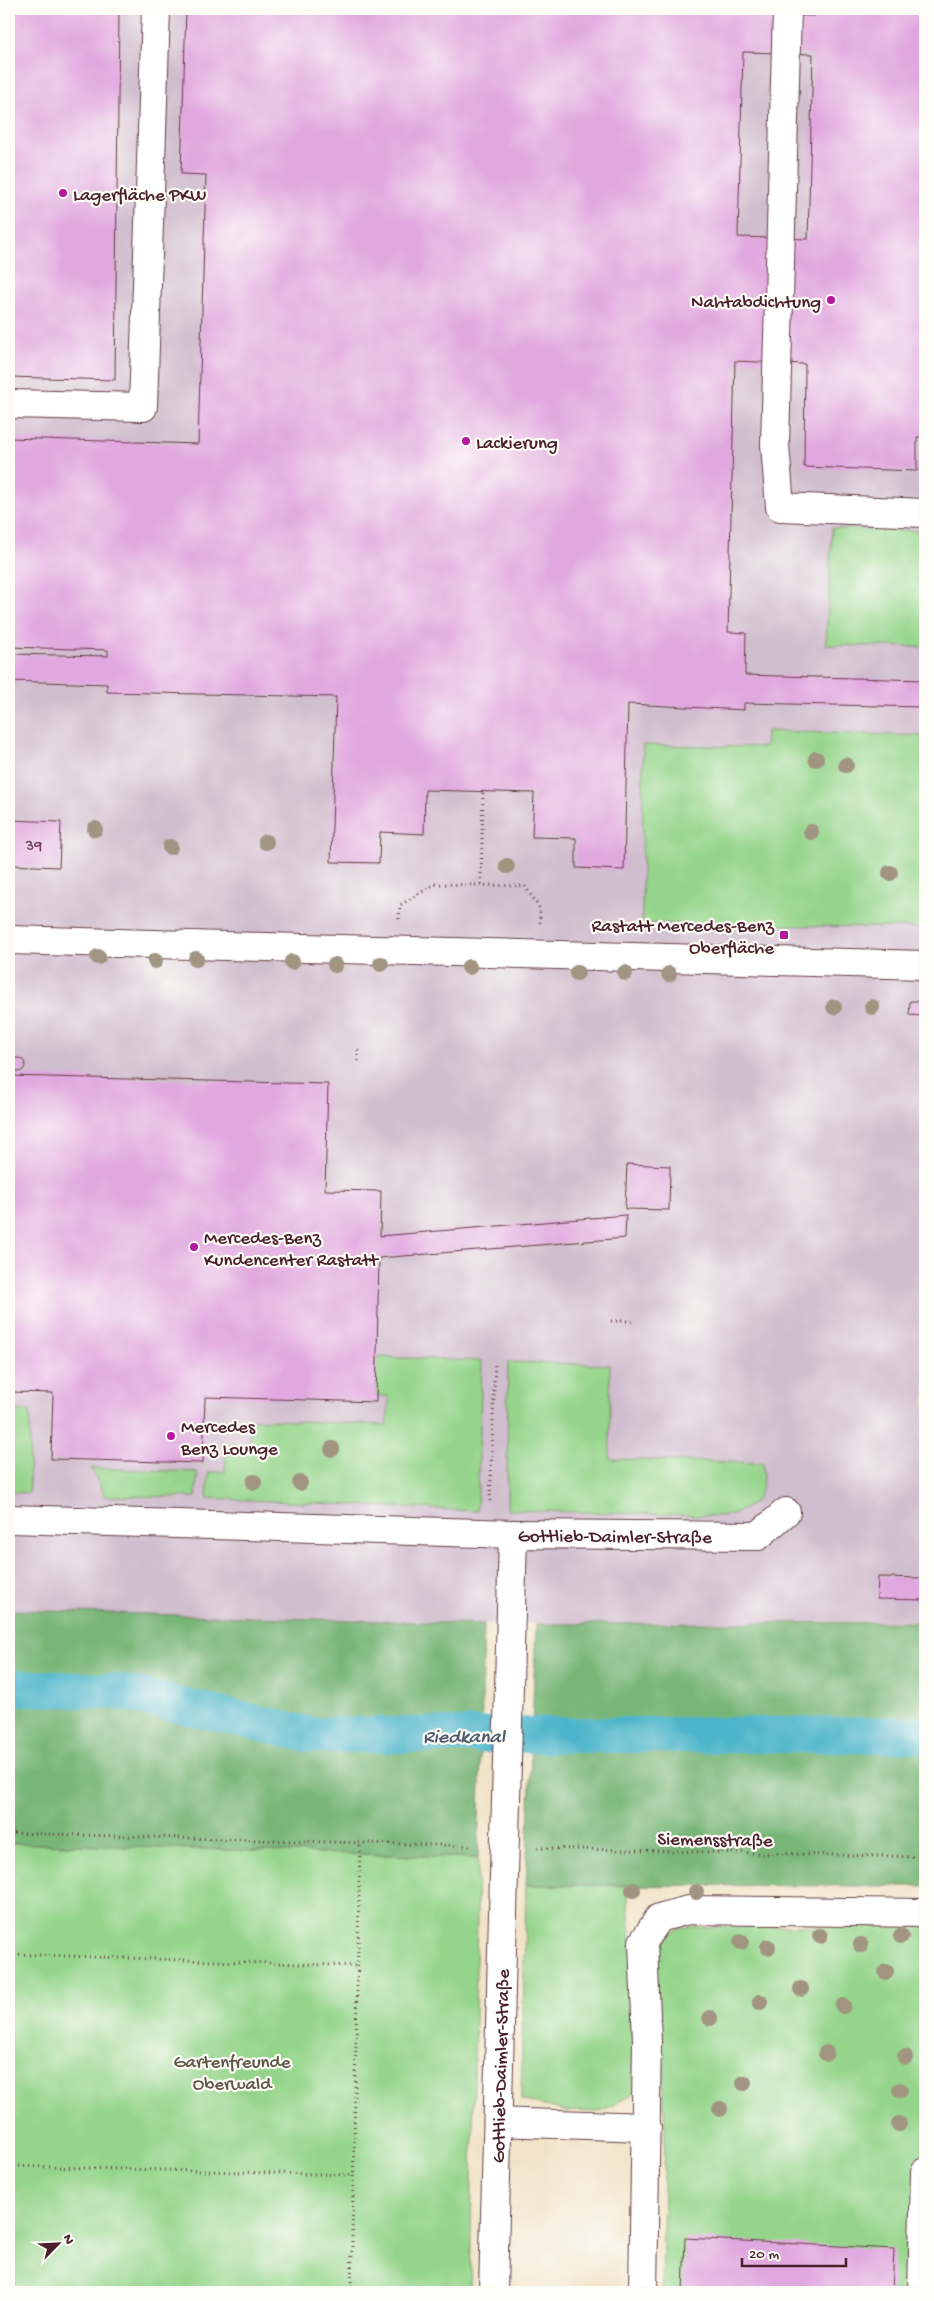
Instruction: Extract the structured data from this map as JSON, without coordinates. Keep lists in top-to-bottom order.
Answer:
{
  "streets": {
    "lane": ["Gottlieb-Daimler-Straße"],
    "path": ["Siemensstraße"]
  },
  "crossings": [
    ["Gottlieb-Daimler-Straße", "Siemensstraße"]
  ],
  "water": ["Riedkanal"],
  "parks": ["Gartenfreunde Oberwald"],
  "places": {
    "other": [
      "Lagerfläche PKW",
      "Nahtabdichtung",
      "Lackierung",
      "Mercedes-Benz Kundencenter Rastatt",
      "Mercedes Benz Lounge"
    ],
    "transit": ["Rastatt Mercedes-Benz Oberfläche"]
  },
  "house_numbers": ["39"],
  "scale_bar": "20 m",
  "north": "top right"
}
